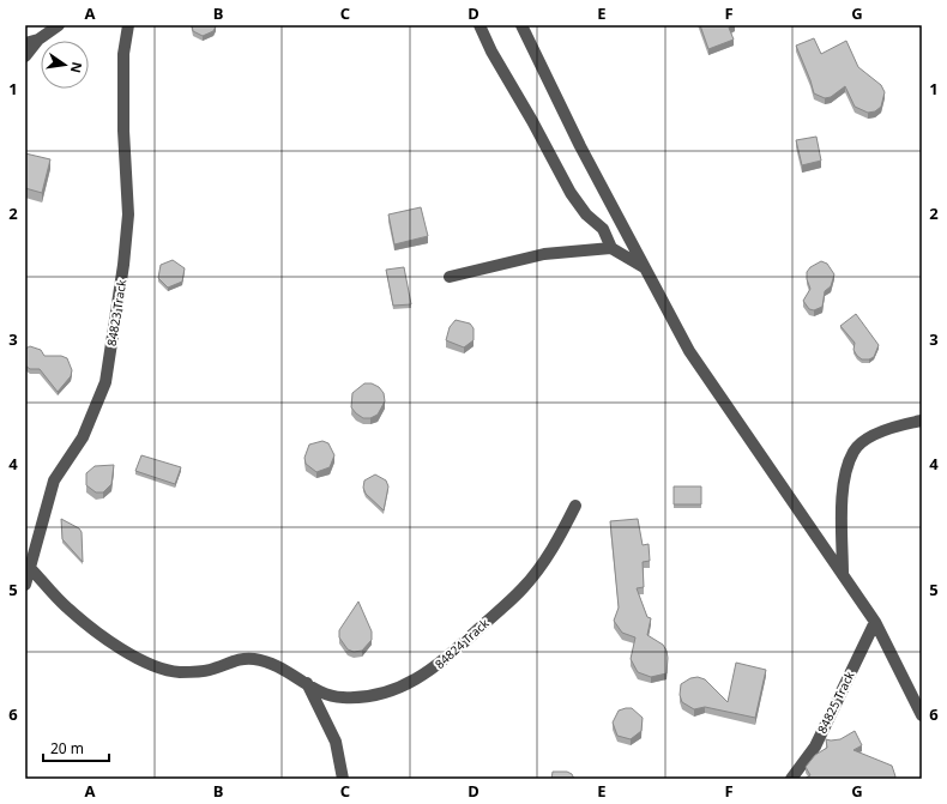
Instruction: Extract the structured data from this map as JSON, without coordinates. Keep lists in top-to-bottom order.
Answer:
{
  "streets": {
    "street": ["84823 Track", "84824 Track", "84825 Track"]
  },
  "crossings": [
    ["84823 Track", "84824 Track"]
  ],
  "scale_bar": "20 m",
  "north": "right",
  "grid": {
    "columns": [
      "A",
      "B",
      "C",
      "D",
      "E",
      "F",
      "G"
    ],
    "rows": [
      "1",
      "2",
      "3",
      "4",
      "5",
      "6"
    ]
  }
}
